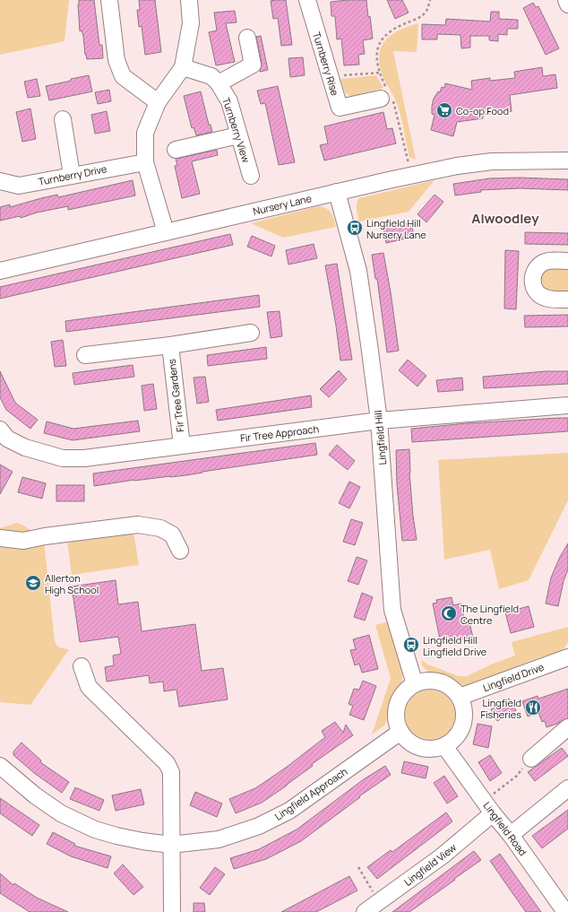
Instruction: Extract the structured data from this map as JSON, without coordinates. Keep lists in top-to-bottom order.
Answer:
{
  "streets": {
    "street": [
      "Turnberry Rise",
      "Turnberry View",
      "Turnberry Drive",
      "Nursery Lane",
      "Fir Tree Gardens",
      "Fir Tree Approach",
      "Lingfield Hill",
      "Lingfield Drive",
      "Lingfield Approach",
      "Lingfield Road",
      "Lingfield View"
    ]
  },
  "crossings": [
    ["Nursery Lane", "Lingfield Hill"],
    ["Fir Tree Gardens", "Fir Tree Approach"],
    ["Fir Tree Approach", "Lingfield Hill"],
    ["Lingfield Hill", "Lingfield Drive"],
    ["Lingfield Hill", "Lingfield Approach"],
    ["Lingfield Hill", "Lingfield Road"],
    ["Lingfield Drive", "Lingfield Approach"],
    ["Lingfield Drive", "Lingfield Road"],
    ["Lingfield Approach", "Lingfield Road"],
    ["Lingfield Road", "Lingfield View"]
  ],
  "districts": ["Alwoodley"],
  "places": {
    "supermarket": ["Co-op Food"],
    "bus stop": ["Lingfield Hill Nursery Lane", "Lingfield Hill Lingfield Drive"],
    "school or university": ["Allerton High School"],
    "mosque": ["The Lingfield Centre"],
    "restaurant": ["Lingfield Fisheries"]
  }
}
